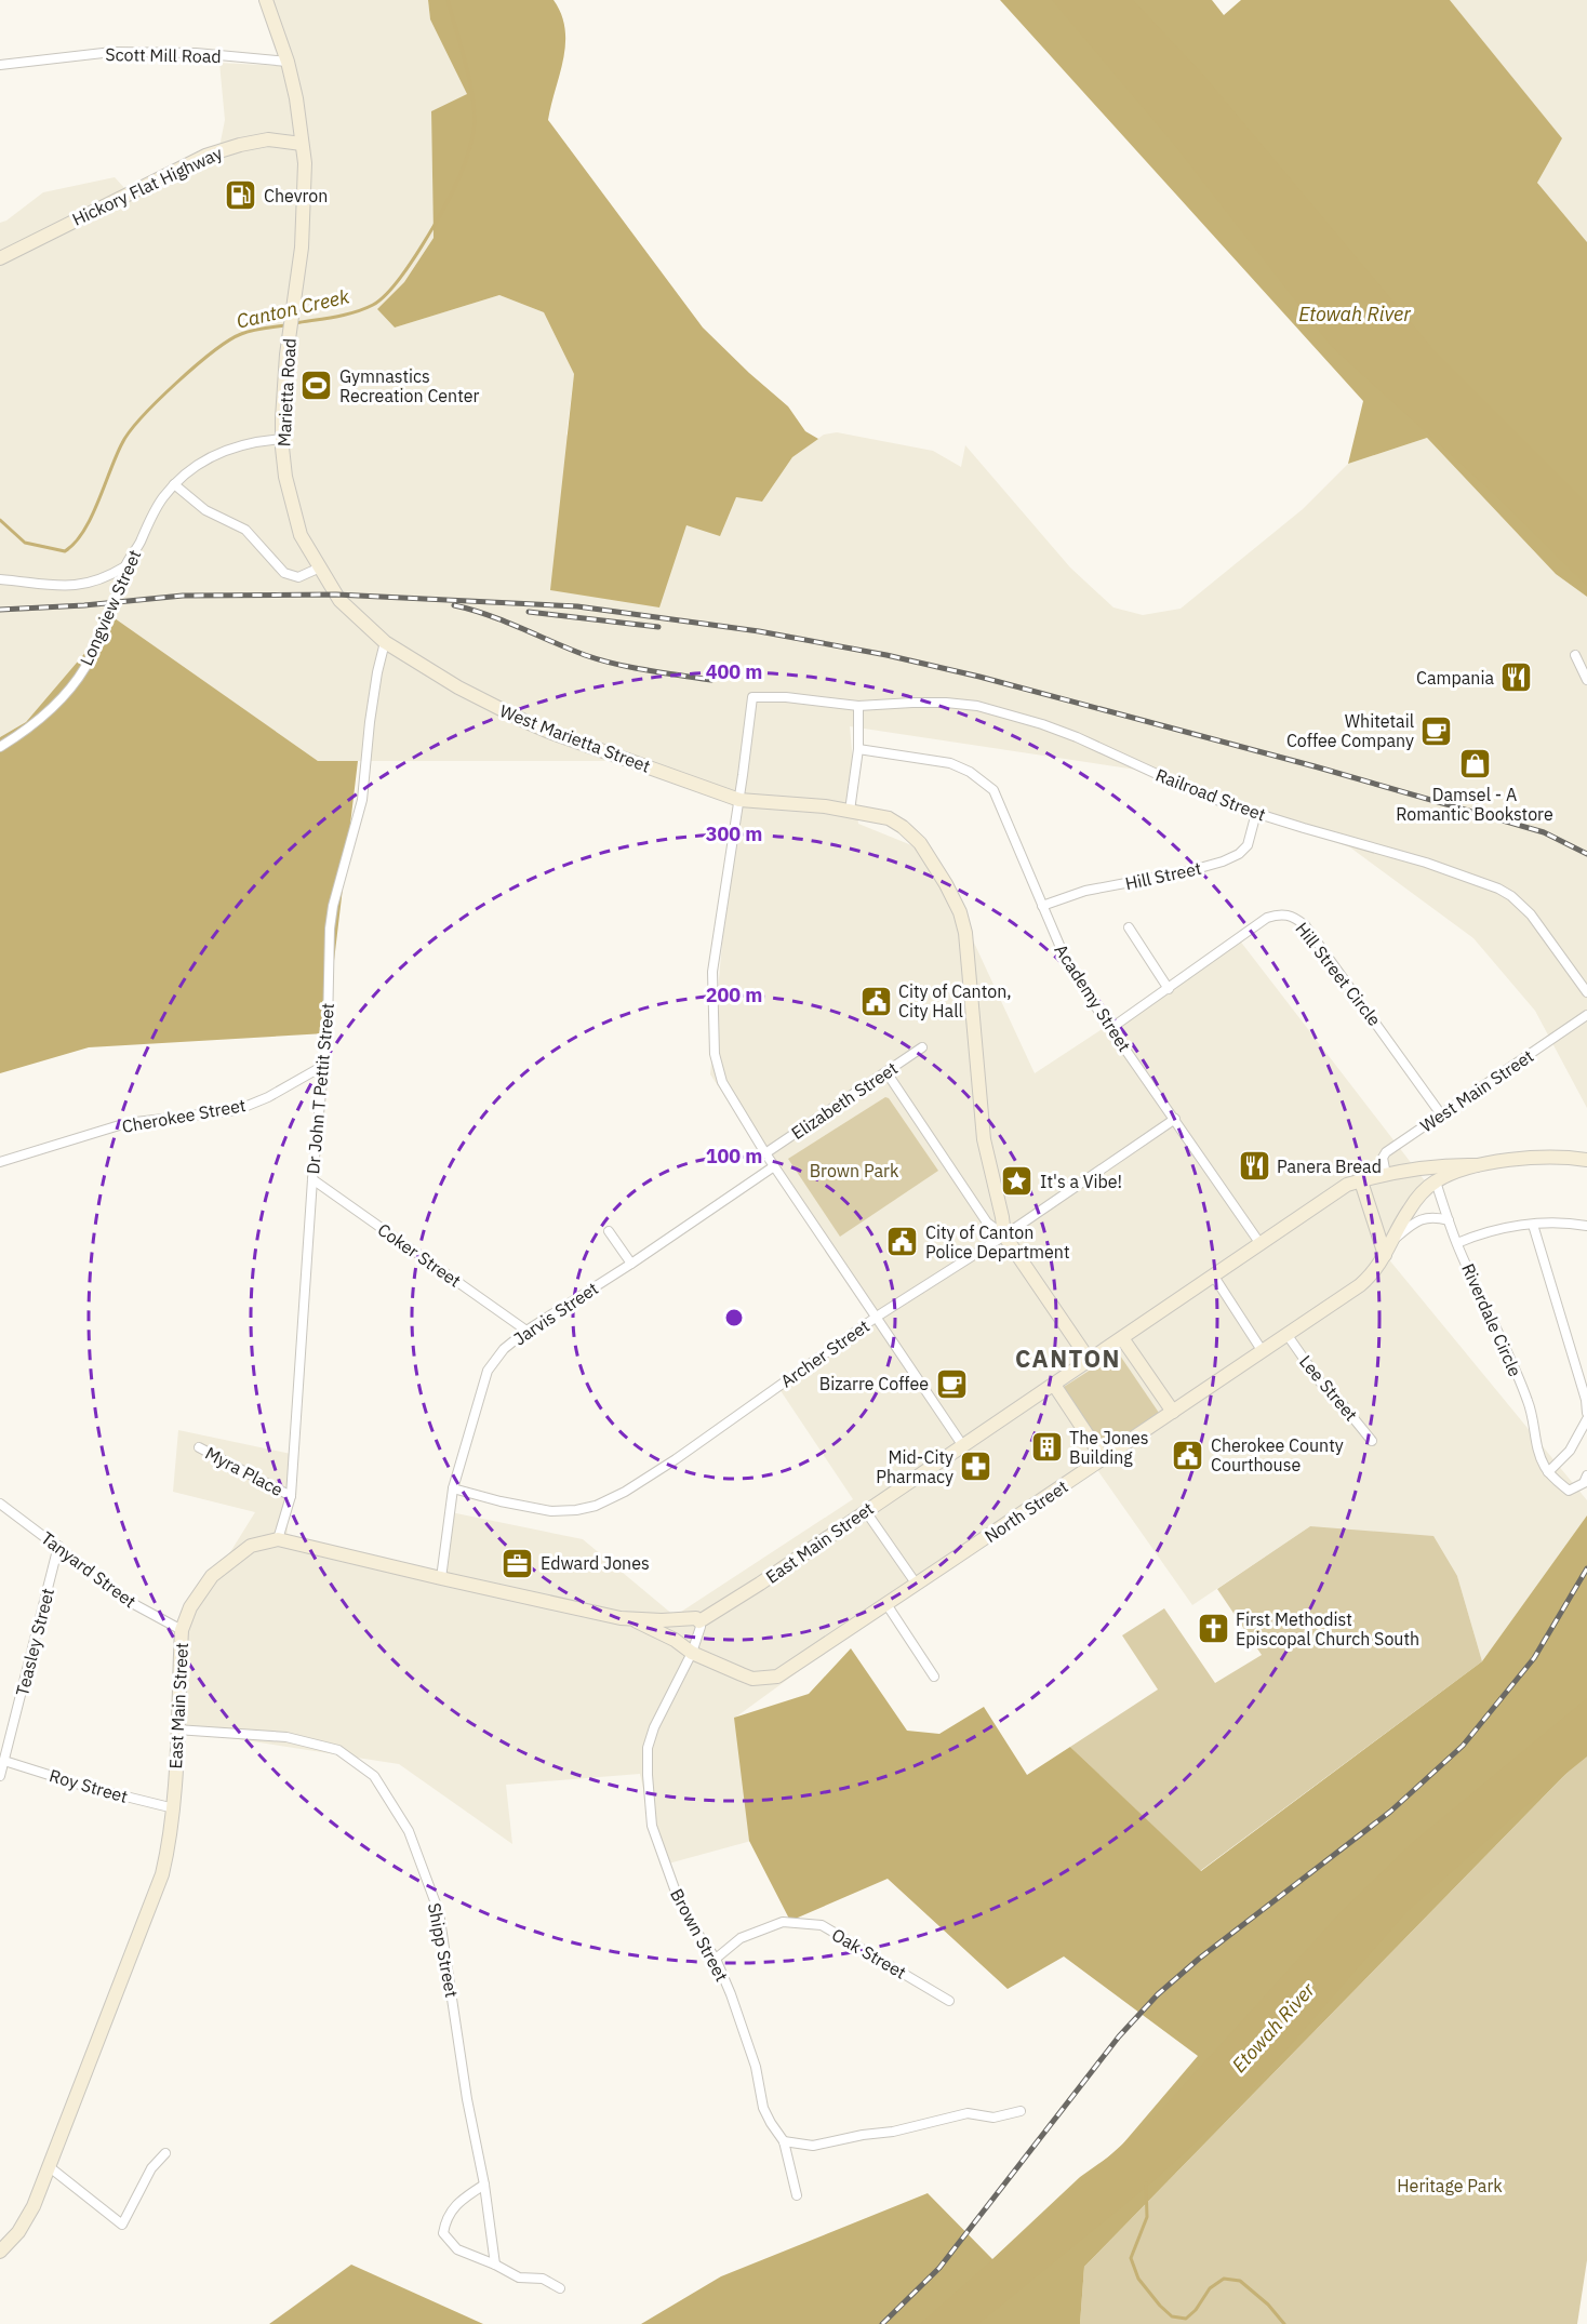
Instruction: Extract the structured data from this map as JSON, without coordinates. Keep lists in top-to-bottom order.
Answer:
{
  "streets": {
    "main road": [
      "Hickory Flat Highway",
      "Marietta Road",
      "West Marietta Street",
      "North Street",
      "East Main Street"
    ],
    "street": [
      "Scott Mill Road",
      "Longview Street",
      "Railroad Street",
      "Hill Street",
      "Hill Street Circle",
      "Academy Street",
      "Dr John T Pettit Street",
      "West Main Street",
      "Elizabeth Street",
      "Cherokee Street",
      "Coker Street",
      "Jarvis Street",
      "Riverdale Circle",
      "Archer Street",
      "Lee Street",
      "Myra Place",
      "Tanyard Street",
      "Teasley Street",
      "Roy Street",
      "Brown Street",
      "Shipp Street",
      "Oak Street"
    ]
  },
  "crossings": [
    ["Scott Mill Road", "Marietta Road"],
    ["Hickory Flat Highway", "Marietta Road"],
    ["Marietta Road", "Longview Street"],
    ["Marietta Road", "West Marietta Street"],
    ["Marietta Road", "Dr John T Pettit Street"],
    ["West Marietta Street", "Railroad Street"],
    ["West Marietta Street", "Dr John T Pettit Street"],
    ["West Marietta Street", "Archer Street"],
    ["Railroad Street", "Hill Street"],
    ["Hill Street", "Academy Street"],
    ["Hill Street Circle", "Academy Street"],
    ["Hill Street Circle", "West Main Street"],
    ["Academy Street", "Archer Street"],
    ["Academy Street", "East Main Street"],
    ["Dr John T Pettit Street", "Cherokee Street"],
    ["Dr John T Pettit Street", "Coker Street"],
    ["Dr John T Pettit Street", "Myra Place"],
    ["Dr John T Pettit Street", "East Main Street"],
    ["Coker Street", "Jarvis Street"],
    ["Jarvis Street", "Archer Street"],
    ["Lee Street", "North Street"],
    ["North Street", "Brown Street"],
    ["East Main Street", "Tanyard Street"],
    ["East Main Street", "Roy Street"],
    ["East Main Street", "Shipp Street"],
    ["Tanyard Street", "Teasley Street"],
    ["Teasley Street", "Roy Street"],
    ["Brown Street", "Oak Street"]
  ],
  "districts": ["CANTON"],
  "water": ["Canton Creek", "Etowah River"],
  "parks": ["Brown Park", "Heritage Park"],
  "places": {
    "fuel station": ["Chevron"],
    "sports": ["Gymnastics Recreation Center"],
    "restaurant": ["Campania", "Panera Bread"],
    "cafe": ["Whitetail Coffee Company", "Bizarre Coffee"],
    "shop": ["Damsel - A Romantic Bookstore"],
    "public building": ["City of Canton, City Hall", "City of Canton Police Department", "Cherokee County Courthouse"],
    "place": ["It's a Vibe!"],
    "building": ["The Jones Building"],
    "pharmacy": ["Mid-City Pharmacy"],
    "office": ["Edward Jones"],
    "church": ["First Methodist Episcopal Church South"]
  },
  "rings": [
    "400 m",
    "300 m",
    "200 m",
    "100 m"
  ]
}
